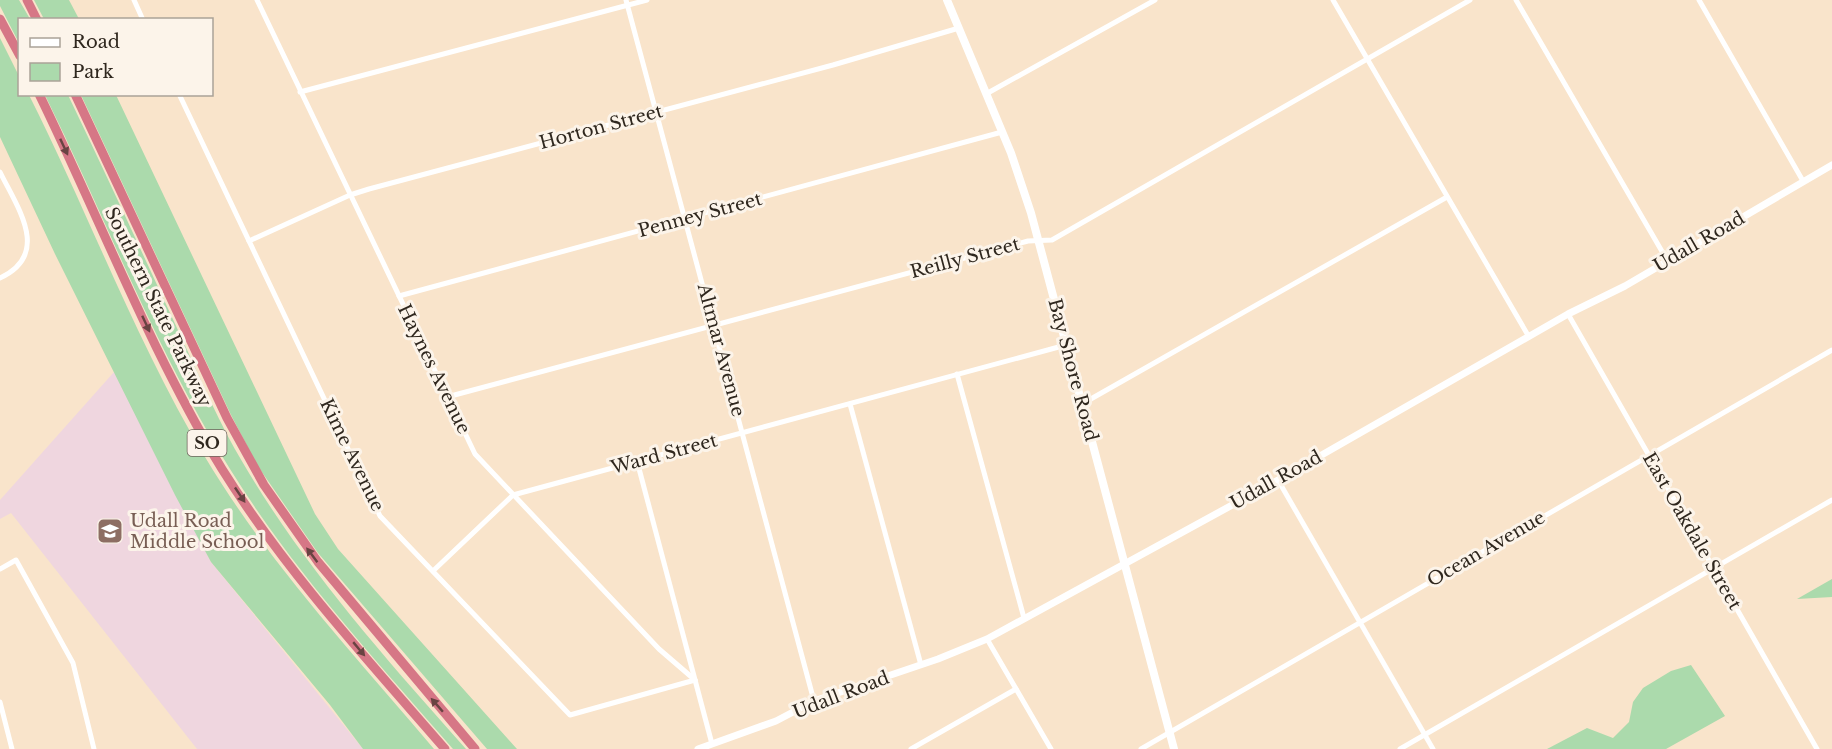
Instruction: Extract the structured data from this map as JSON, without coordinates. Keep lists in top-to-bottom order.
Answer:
{
  "streets": {
    "highway": ["Southern State Parkway", "SO"],
    "main road": ["Bay Shore Road"],
    "street": [
      "Horton Street",
      "Penney Street",
      "Udall Road",
      "Reilly Street",
      "Altmar Avenue",
      "Haynes Avenue",
      "Ward Street",
      "Kime Avenue",
      "East Oakdale Street",
      "Ocean Avenue"
    ]
  },
  "crossings": [
    ["Horton Street", "Altmar Avenue"],
    ["Horton Street", "Haynes Avenue"],
    ["Horton Street", "Bay Shore Road"],
    ["Horton Street", "Kime Avenue"],
    ["Penney Street", "Altmar Avenue"],
    ["Penney Street", "Haynes Avenue"],
    ["Penney Street", "Bay Shore Road"],
    ["Udall Road", "Altmar Avenue"],
    ["Udall Road", "Bay Shore Road"],
    ["Udall Road", "East Oakdale Street"],
    ["Reilly Street", "Altmar Avenue"],
    ["Reilly Street", "Haynes Avenue"],
    ["Reilly Street", "Bay Shore Road"],
    ["Altmar Avenue", "Ward Street"],
    ["Haynes Avenue", "Ward Street"],
    ["Haynes Avenue", "Kime Avenue"],
    ["Bay Shore Road", "Ward Street"],
    ["Bay Shore Road", "Ocean Avenue"],
    ["Ward Street", "Kime Avenue"],
    ["East Oakdale Street", "Ocean Avenue"]
  ],
  "places": {
    "school or university": ["Udall Road Middle School"]
  },
  "legend": ["Road", "Park"]
}
